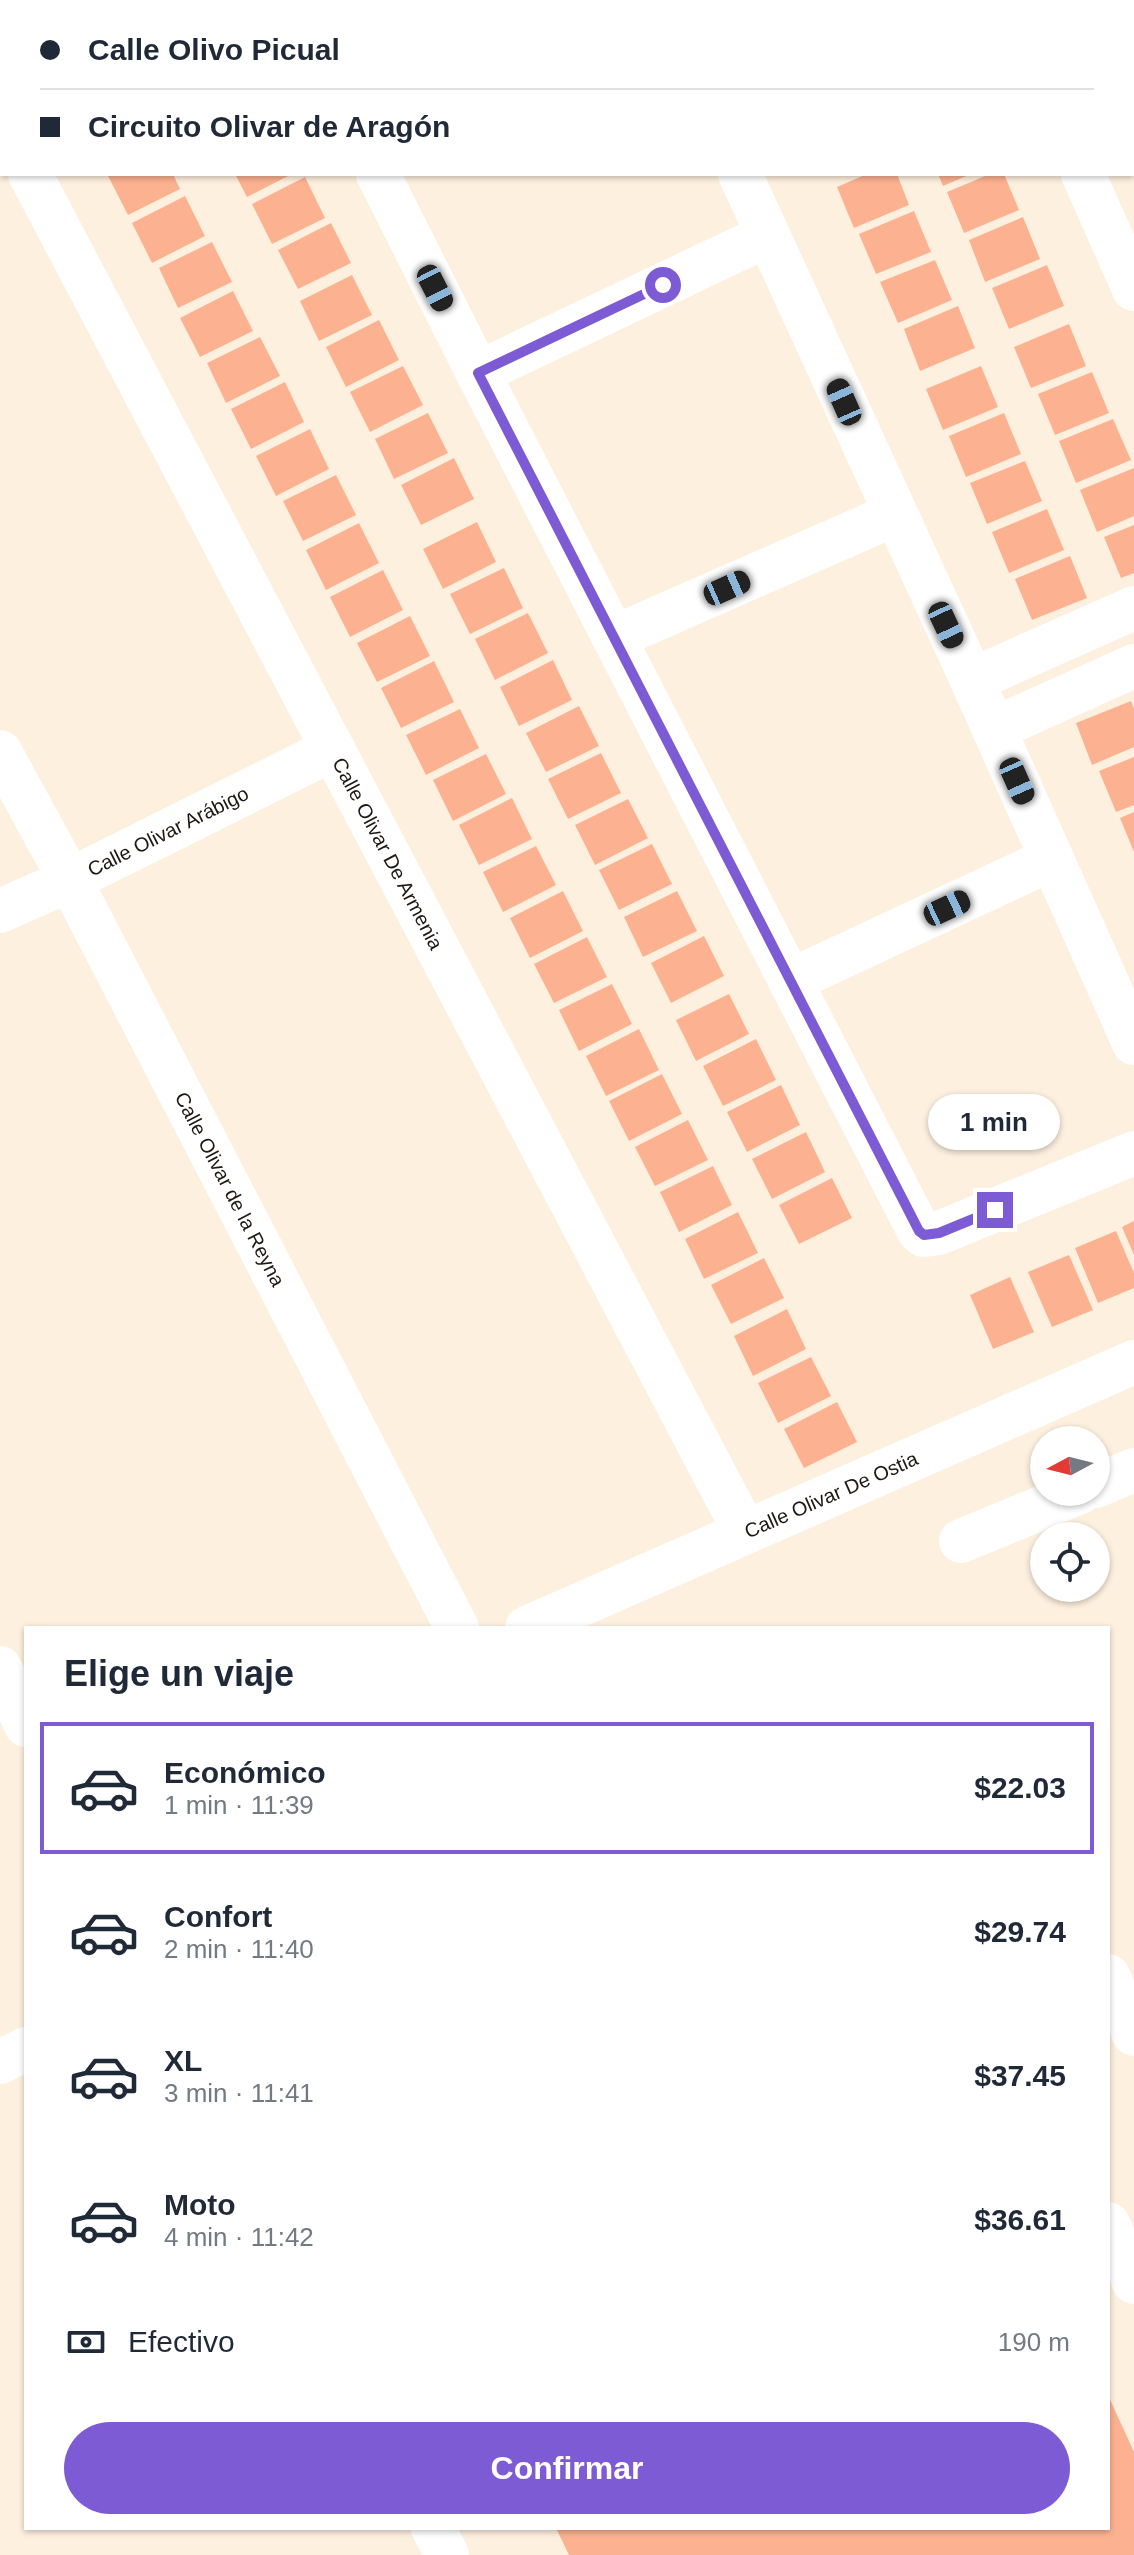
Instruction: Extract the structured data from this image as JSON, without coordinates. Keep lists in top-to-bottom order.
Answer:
{
  "streets": {
    "street": [
      "Calle Olivar Arábigo",
      "Calle Olivar De Armenia",
      "Calle Olivar de la Reyna",
      "Calle Olivar De Ostia"
    ]
  },
  "crossings": [
    ["Calle Olivar Arábigo", "Calle Olivar De Armenia"],
    ["Calle Olivar Arábigo", "Calle Olivar de la Reyna"],
    ["Calle Olivar De Armenia", "Calle Olivar De Ostia"]
  ],
  "north": "left",
  "page": {
    "banner": ["Calle Olivo Picual", "Circuito Olivar de Aragón"],
    "bubble": "1 min",
    "heading": "Elige un viaje",
    "list": [
      {
        "name": "Económico",
        "note": "1 min · 11:39",
        "value": "$22.03"
      },
      {
        "name": "Confort",
        "note": "2 min · 11:40",
        "value": "$29.74"
      },
      {
        "name": "XL",
        "note": "3 min · 11:41",
        "value": "$37.45"
      },
      {
        "name": "Moto",
        "note": "4 min · 11:42",
        "value": "$36.61"
      }
    ],
    "pay": ["Efectivo", "190 m"],
    "buttons": "Confirmar"
  }
}
